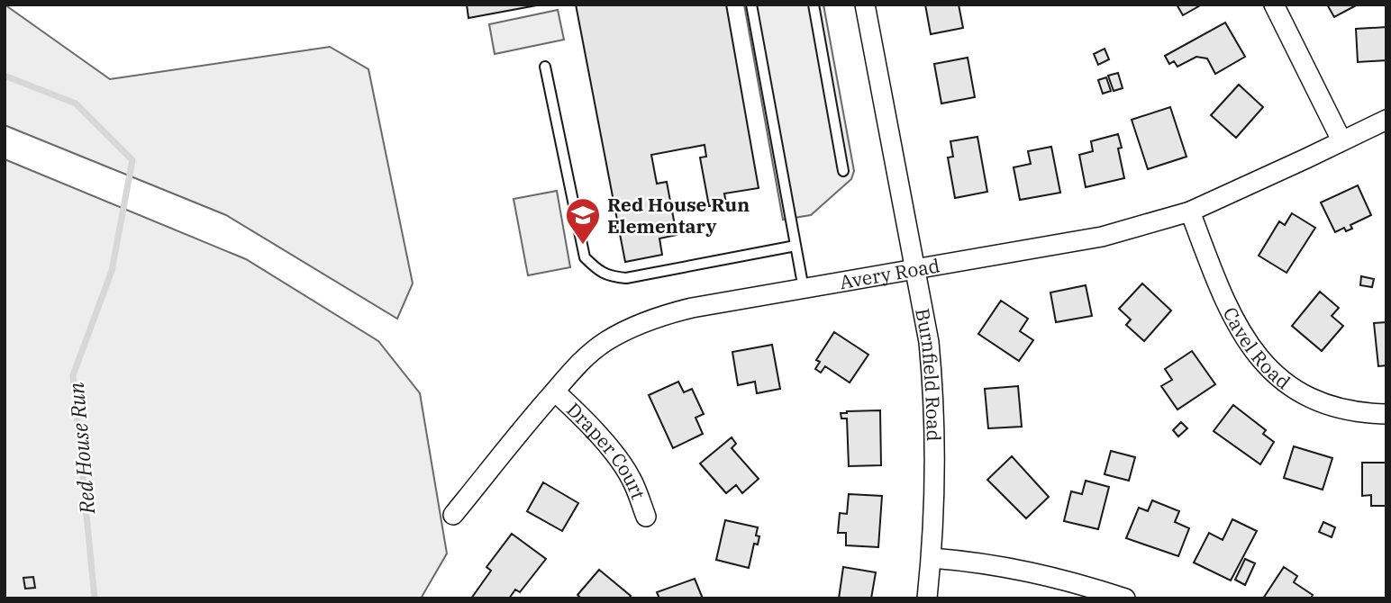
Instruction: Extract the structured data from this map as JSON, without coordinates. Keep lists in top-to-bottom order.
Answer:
{
  "streets": {
    "street": [
      "Avery Road",
      "Cavel Road",
      "Burnfield Road",
      "Draper Court"
    ]
  },
  "crossings": [
    ["Avery Road", "Cavel Road"],
    ["Avery Road", "Burnfield Road"],
    ["Avery Road", "Draper Court"]
  ],
  "water": ["Red House Run"],
  "places": {
    "school or university": ["Red House Run Elementary"]
  }
}
